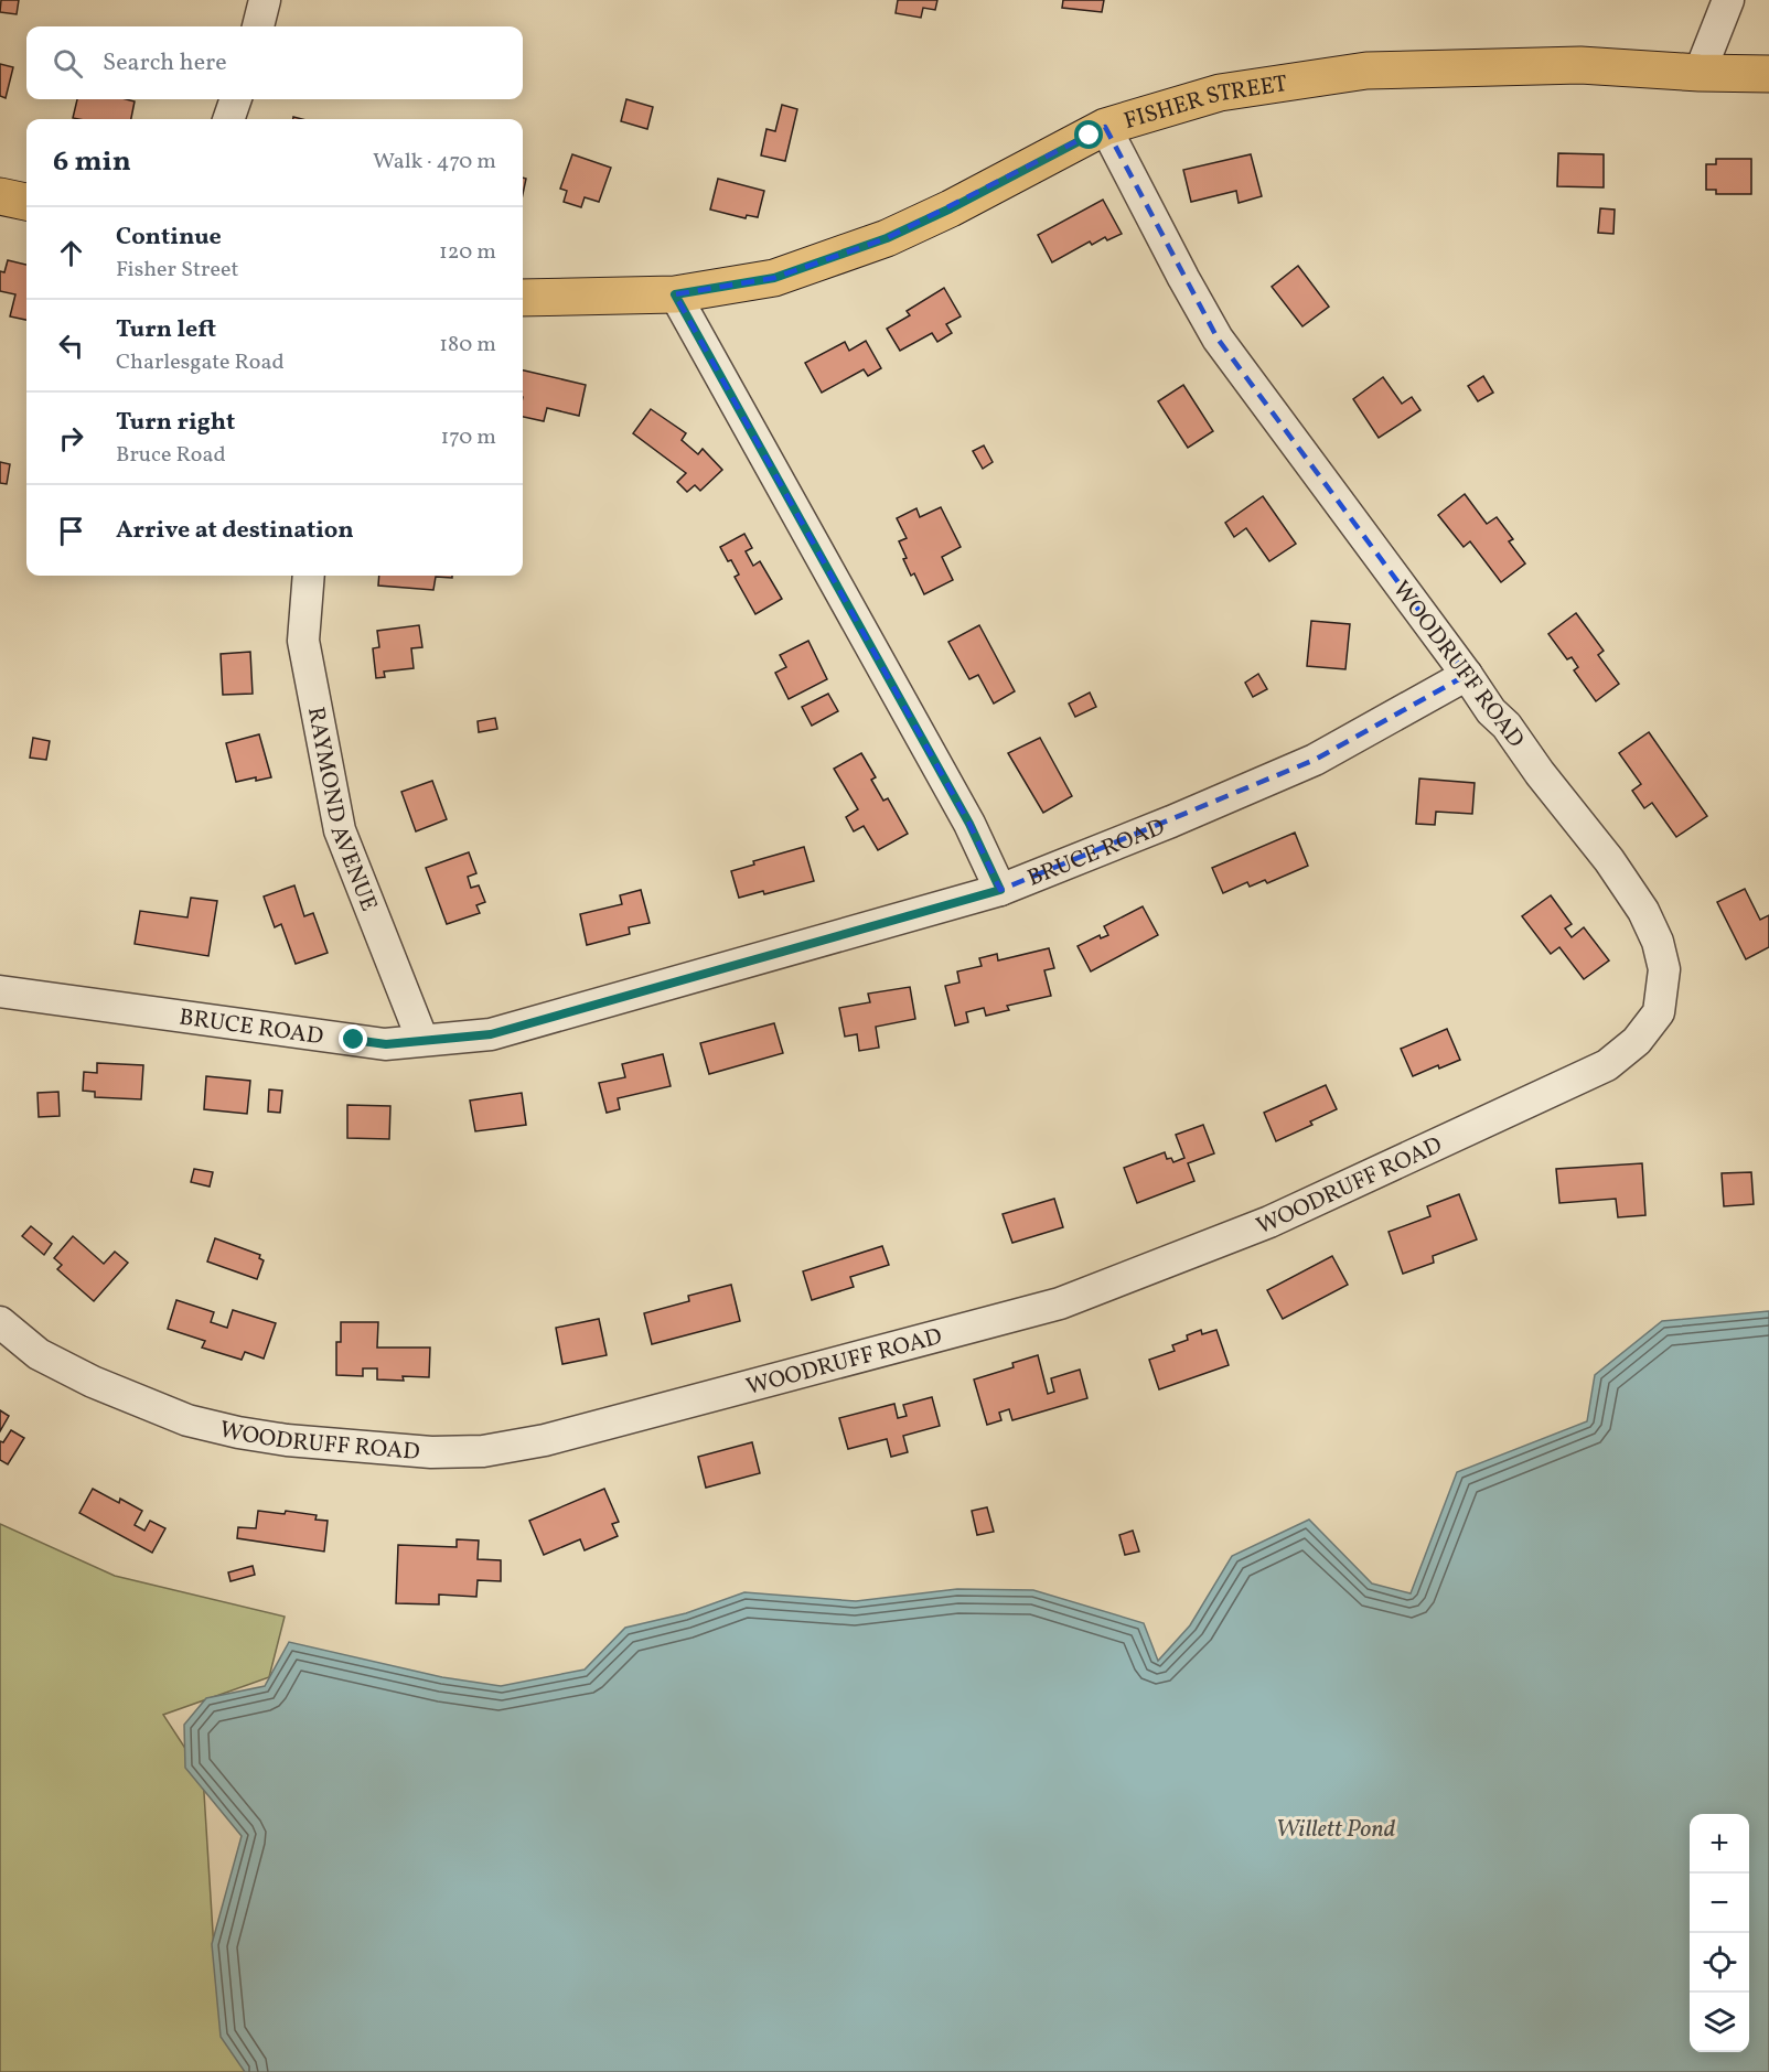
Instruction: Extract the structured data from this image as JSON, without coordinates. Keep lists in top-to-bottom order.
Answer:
{
  "streets": {
    "main road": ["FISHER STREET"],
    "street": ["WOODRUFF ROAD", "RAYMOND AVENUE", "BRUCE ROAD"]
  },
  "crossings": [
    ["FISHER STREET", "WOODRUFF ROAD"],
    ["WOODRUFF ROAD", "BRUCE ROAD"],
    ["RAYMOND AVENUE", "BRUCE ROAD"]
  ],
  "water": ["Willett Pond"],
  "page": {
    "search": "Search here",
    "heading": ["6 min", "Walk · 470 m"],
    "list": [
      ["Continue", "Fisher Street", "120 m"],
      ["Turn left", "Charlesgate Road", "180 m"],
      ["Turn right", "Bruce Road", "170 m"],
      "Arrive at destination"
    ],
    "map_buttons": ["+", "−"]
  }
}
